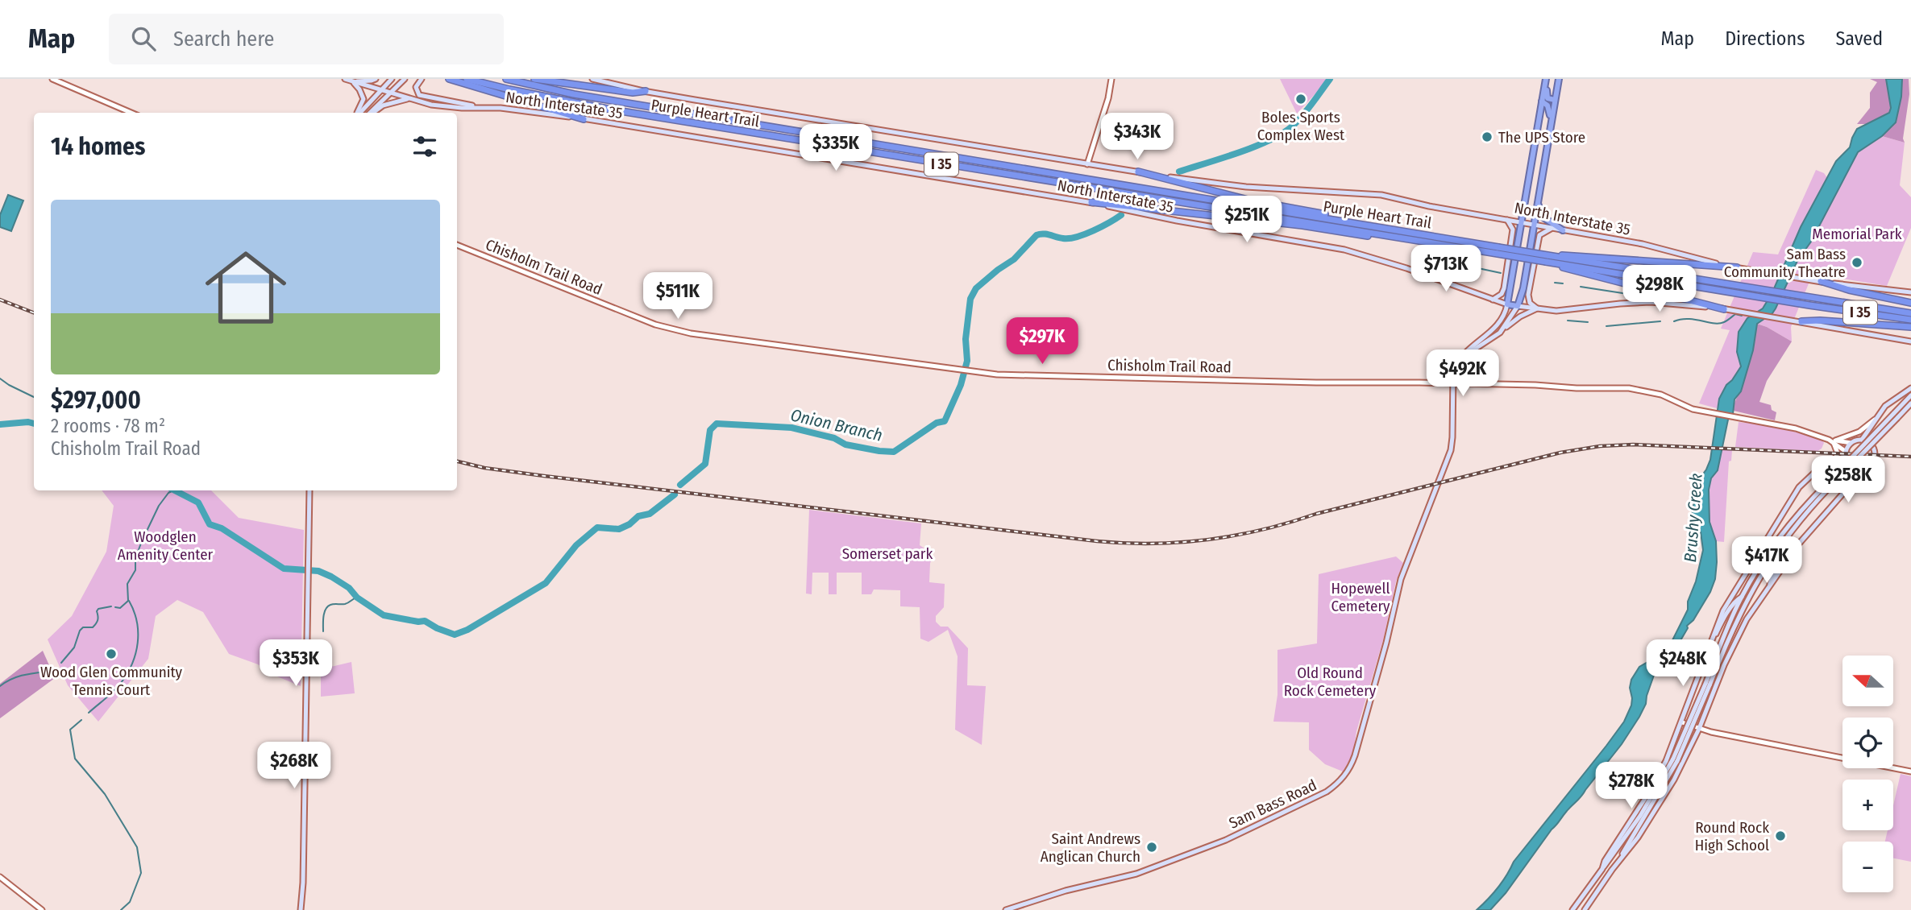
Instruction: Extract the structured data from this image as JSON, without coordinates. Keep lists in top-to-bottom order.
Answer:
{
  "streets": {
    "highway": ["North Interstate 35", "Purple Heart Trail", "I 35"],
    "main road": ["Sam Bass Road"],
    "street": ["Chisholm Trail Road"]
  },
  "crossings": [
    ["North Interstate 35", "Sam Bass Road"],
    ["Chisholm Trail Road", "Sam Bass Road"]
  ],
  "water": ["Onion Branch", "Brushy Creek"],
  "parks": [
    "Memorial Park",
    "Woodglen Amenity Center",
    "Somerset park",
    "Hopewell Cemetery",
    "Old Round Rock Cemetery"
  ],
  "places": [
    "Boles Sports Complex West",
    "The UPS Store",
    "Sam Bass Community Theatre",
    "Wood Glen Community Tennis Court",
    "Round Rock High School",
    "Saint Andrews Anglican Church"
  ],
  "north": "left",
  "page": {
    "header": "Map",
    "search": "Search here",
    "nav": ["Map", "Directions", "Saved"],
    "price": [
      "$343K",
      "$335K",
      "$251K",
      "$713K",
      "$298K",
      "$511K",
      "$297K",
      "$492K",
      "$258K",
      "$417K",
      "$353K",
      "$248K",
      "$268K",
      "$278K"
    ],
    "heading": "14 homes",
    "list": [
      {
        "name": "$297,000",
        "note": "2 rooms · 78 m² · Chisholm Trail Road"
      }
    ],
    "map_buttons": ["+", "−"]
  }
}
